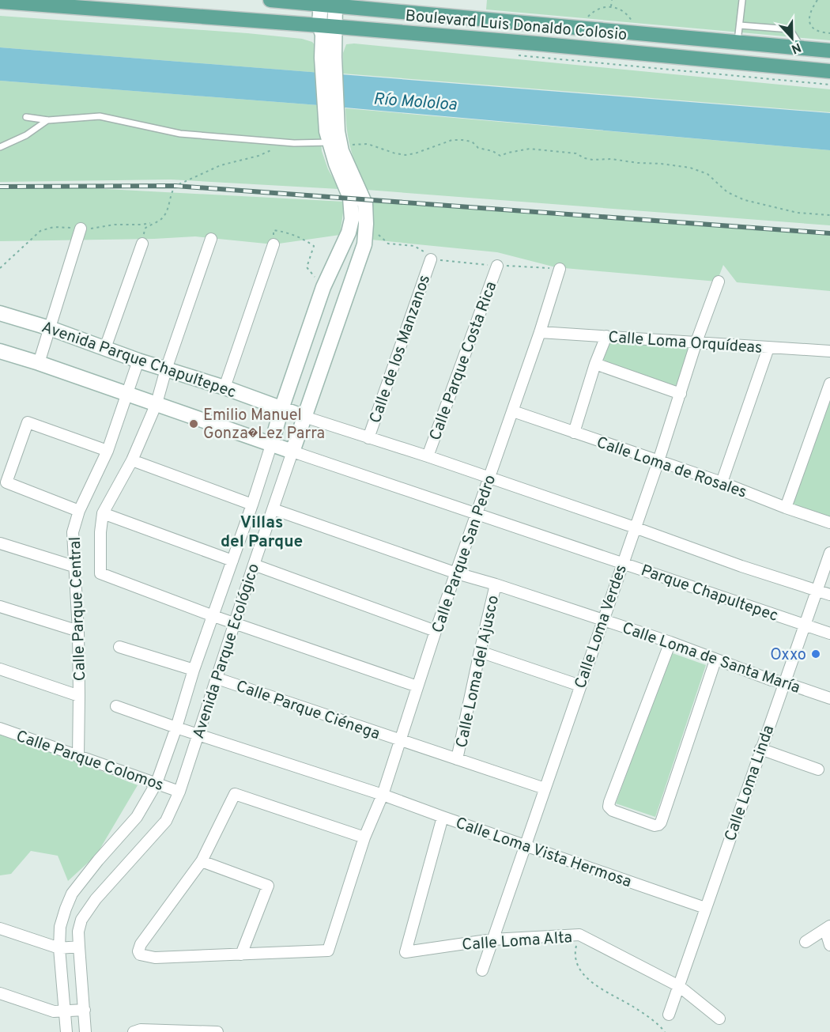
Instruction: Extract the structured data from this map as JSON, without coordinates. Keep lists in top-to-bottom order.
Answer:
{
  "streets": {
    "main road": ["Boulevard Luis Donaldo Colosio"],
    "street": [
      "Calle Loma Orquídeas",
      "Calle de los Manzanos",
      "Avenida Parque Chapultepec",
      "Calle Parque Costa Rica",
      "Calle Loma de Rosales",
      "Calle Parque San Pedro",
      "Parque Chapultepec",
      "Calle Parque Central",
      "Calle Loma Verdes",
      "Avenida Parque Ecológico",
      "Calle Loma de Santa María",
      "Calle Loma del Ajusco",
      "Calle Parque Ciénega",
      "Calle Parque Colomos",
      "Calle Loma Linda",
      "Calle Loma Vista Hermosa",
      "Calle Loma Alta"
    ]
  },
  "crossings": [
    ["Boulevard Luis Donaldo Colosio", "Avenida Parque Ecológico"],
    ["Calle Loma Orquídeas", "Calle Parque San Pedro"],
    ["Calle Loma Orquídeas", "Calle Loma Verdes"],
    ["Avenida Parque Chapultepec", "Calle Parque Central"],
    ["Avenida Parque Chapultepec", "Avenida Parque Ecológico"],
    ["Calle Loma de Rosales", "Calle Parque San Pedro"],
    ["Calle Loma de Rosales", "Calle Loma Verdes"],
    ["Calle Parque San Pedro", "Parque Chapultepec"],
    ["Calle Parque San Pedro", "Calle Loma de Santa María"],
    ["Calle Parque San Pedro", "Calle Parque Ciénega"],
    ["Calle Parque San Pedro", "Calle Loma Vista Hermosa"],
    ["Parque Chapultepec", "Calle Loma Verdes"],
    ["Parque Chapultepec", "Avenida Parque Ecológico"],
    ["Parque Chapultepec", "Calle Loma Linda"],
    ["Calle Parque Central", "Avenida Parque Ecológico"],
    ["Calle Parque Central", "Calle Parque Colomos"],
    ["Calle Loma Verdes", "Calle Loma de Santa María"],
    ["Calle Loma Verdes", "Calle Parque Ciénega"],
    ["Calle Loma Verdes", "Calle Loma Vista Hermosa"],
    ["Calle Loma Verdes", "Calle Loma Alta"],
    ["Avenida Parque Ecológico", "Calle Loma de Santa María"],
    ["Avenida Parque Ecológico", "Calle Parque Ciénega"],
    ["Avenida Parque Ecológico", "Calle Parque Colomos"],
    ["Avenida Parque Ecológico", "Calle Loma Vista Hermosa"],
    ["Calle Loma de Santa María", "Calle Loma del Ajusco"],
    ["Calle Loma de Santa María", "Calle Loma Linda"],
    ["Calle Loma del Ajusco", "Calle Parque Ciénega"],
    ["Calle Loma Linda", "Calle Loma Vista Hermosa"],
    ["Calle Loma Linda", "Calle Loma Alta"],
    ["Calle Loma Vista Hermosa", "Calle Loma Alta"]
  ],
  "districts": ["Villas del Parque"],
  "water": ["Río Mololoa"],
  "places": ["Emilio Manuel Gonza�Lez Parra", "Oxxo"],
  "north": "bottom"
}
